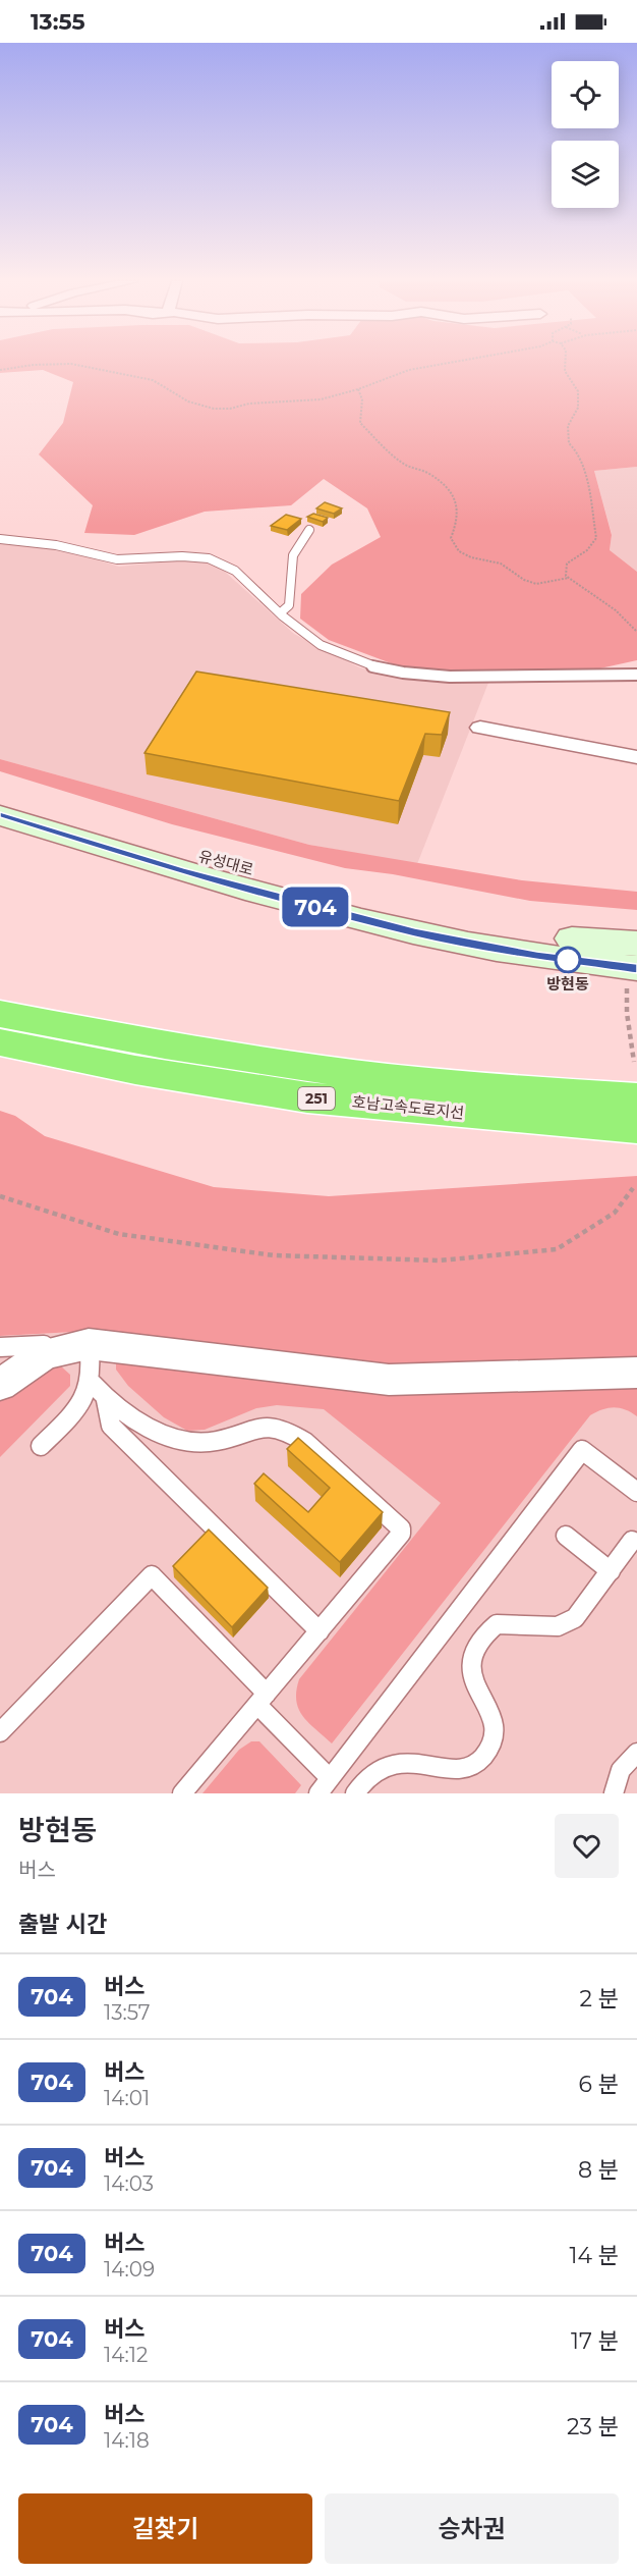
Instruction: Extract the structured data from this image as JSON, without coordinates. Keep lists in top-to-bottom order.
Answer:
{
  "streets": {
    "highway": ["251", "호남고속도로지선"],
    "main road": ["유성대로"]
  },
  "places": ["방현동"],
  "lines": ["bus line 704"],
  "page": {
    "status": "13:55",
    "on_map": "704",
    "heading": [
      ["방현동", "버스"],
      "출발 시간"
    ],
    "list": [
      {
        "mark": "704",
        "name": "버스",
        "note": "13:57",
        "value": "2 분"
      },
      {
        "mark": "704",
        "name": "버스",
        "note": "14:01",
        "value": "6 분"
      },
      {
        "mark": "704",
        "name": "버스",
        "note": "14:03",
        "value": "8 분"
      },
      {
        "mark": "704",
        "name": "버스",
        "note": "14:09",
        "value": "14 분"
      },
      {
        "mark": "704",
        "name": "버스",
        "note": "14:12",
        "value": "17 분"
      },
      {
        "mark": "704",
        "name": "버스",
        "note": "14:18",
        "value": "23 분"
      }
    ],
    "buttons": ["길찾기", "승차권"]
  }
}
